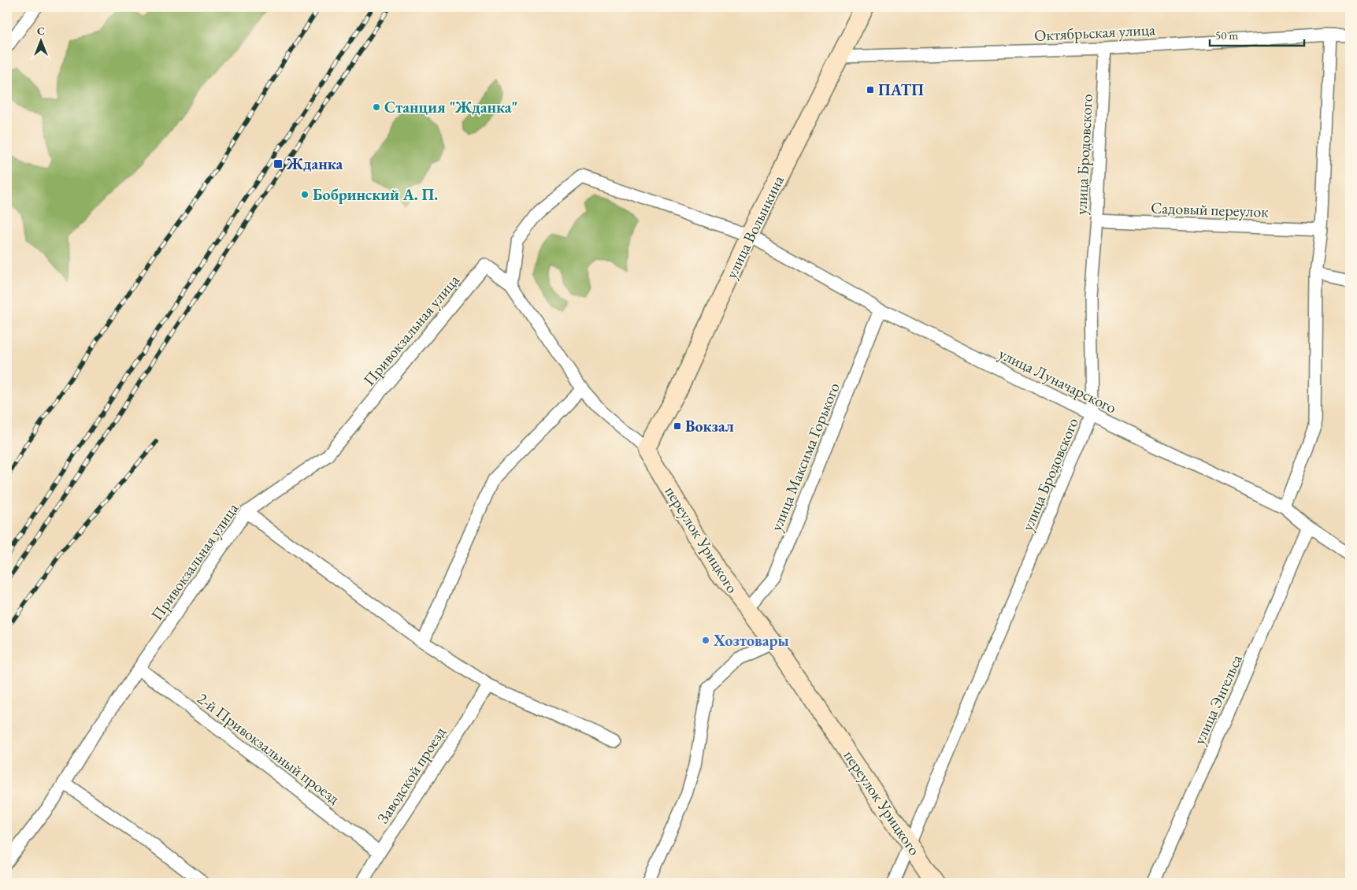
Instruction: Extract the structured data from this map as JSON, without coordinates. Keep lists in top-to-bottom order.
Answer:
{
  "streets": {
    "street": [
      "Октябрьская улица",
      "улица Бродовского",
      "Садовый переулок",
      "улица Волынкина",
      "Привокзальная улица",
      "улица Луначарского",
      "улица Максима Горького",
      "переулок Урицкого",
      "улица Энгельса",
      "2-й Привокзальный проезд",
      "Заводской проезд"
    ]
  },
  "crossings": [
    ["Октябрьская улица", "улица Бродовского"],
    ["Октябрьская улица", "улица Волынкина"],
    ["улица Бродовского", "Садовый переулок"],
    ["улица Бродовского", "улица Луначарского"],
    ["улица Бродовского", "переулок Урицкого"],
    ["улица Волынкина", "улица Луначарского"],
    ["улица Волынкина", "переулок Урицкого"],
    ["Привокзальная улица", "улица Луначарского"],
    ["Привокзальная улица", "переулок Урицкого"],
    ["Привокзальная улица", "2-й Привокзальный проезд"],
    ["улица Луначарского", "улица Максима Горького"],
    ["улица Луначарского", "переулок Урицкого"],
    ["улица Луначарского", "улица Энгельса"],
    ["улица Максима Горького", "переулок Урицкого"],
    ["2-й Привокзальный проезд", "Заводской проезд"]
  ],
  "places": {
    "transit": ["ПАТП", "Жданка", "Вокзал"],
    "other": ["Станция \"Жданка\"", "Бобринский А. П.", "Хозтовары"]
  },
  "scale_bar": "50 m",
  "north": "top"
}
